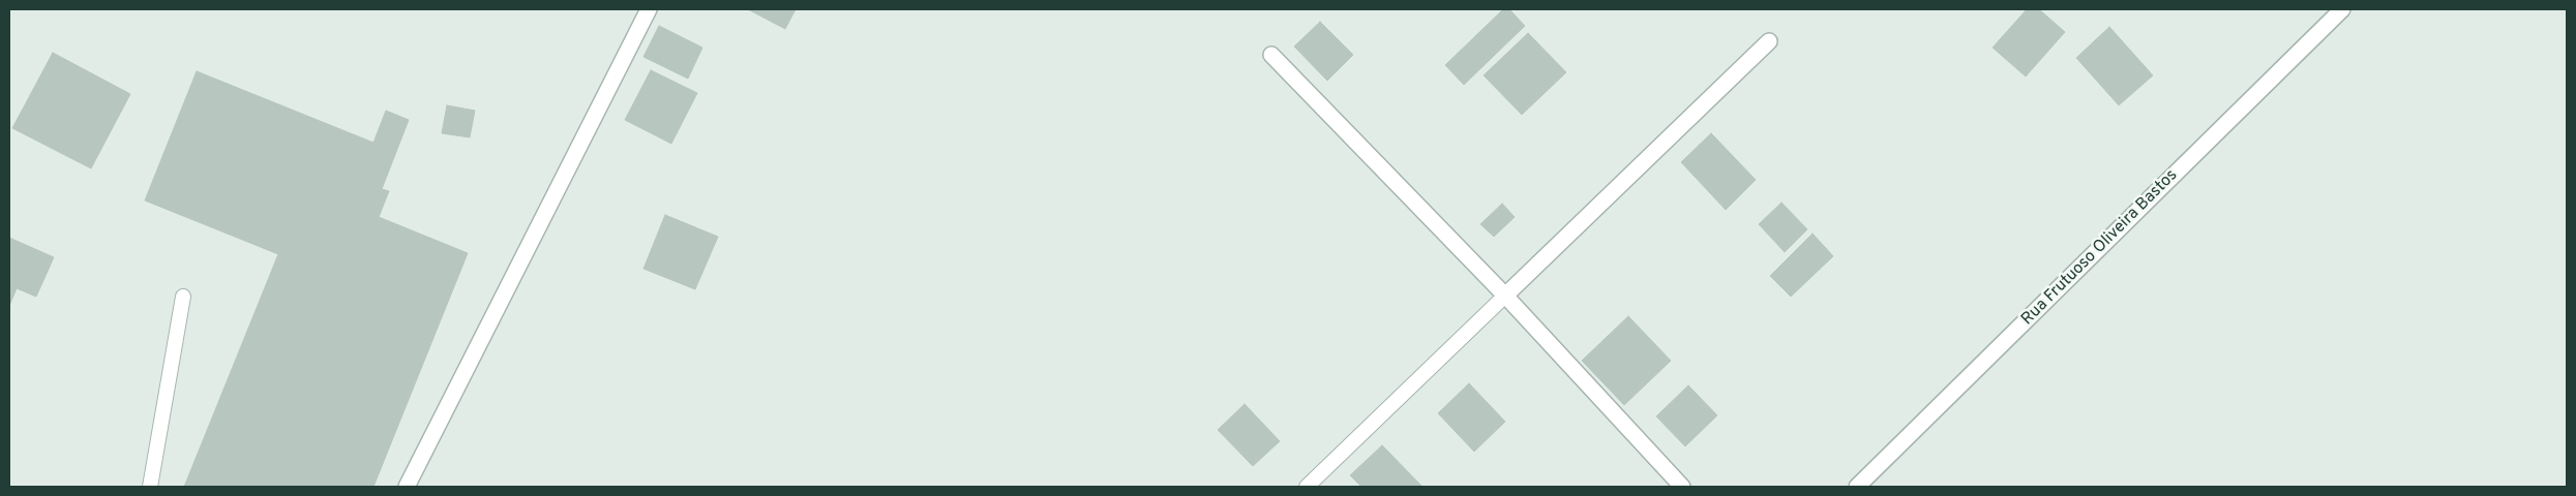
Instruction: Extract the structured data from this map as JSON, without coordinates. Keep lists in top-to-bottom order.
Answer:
{
  "streets": {
    "street": ["Rua Frutuoso Oliveira Bastos"]
  }
}
